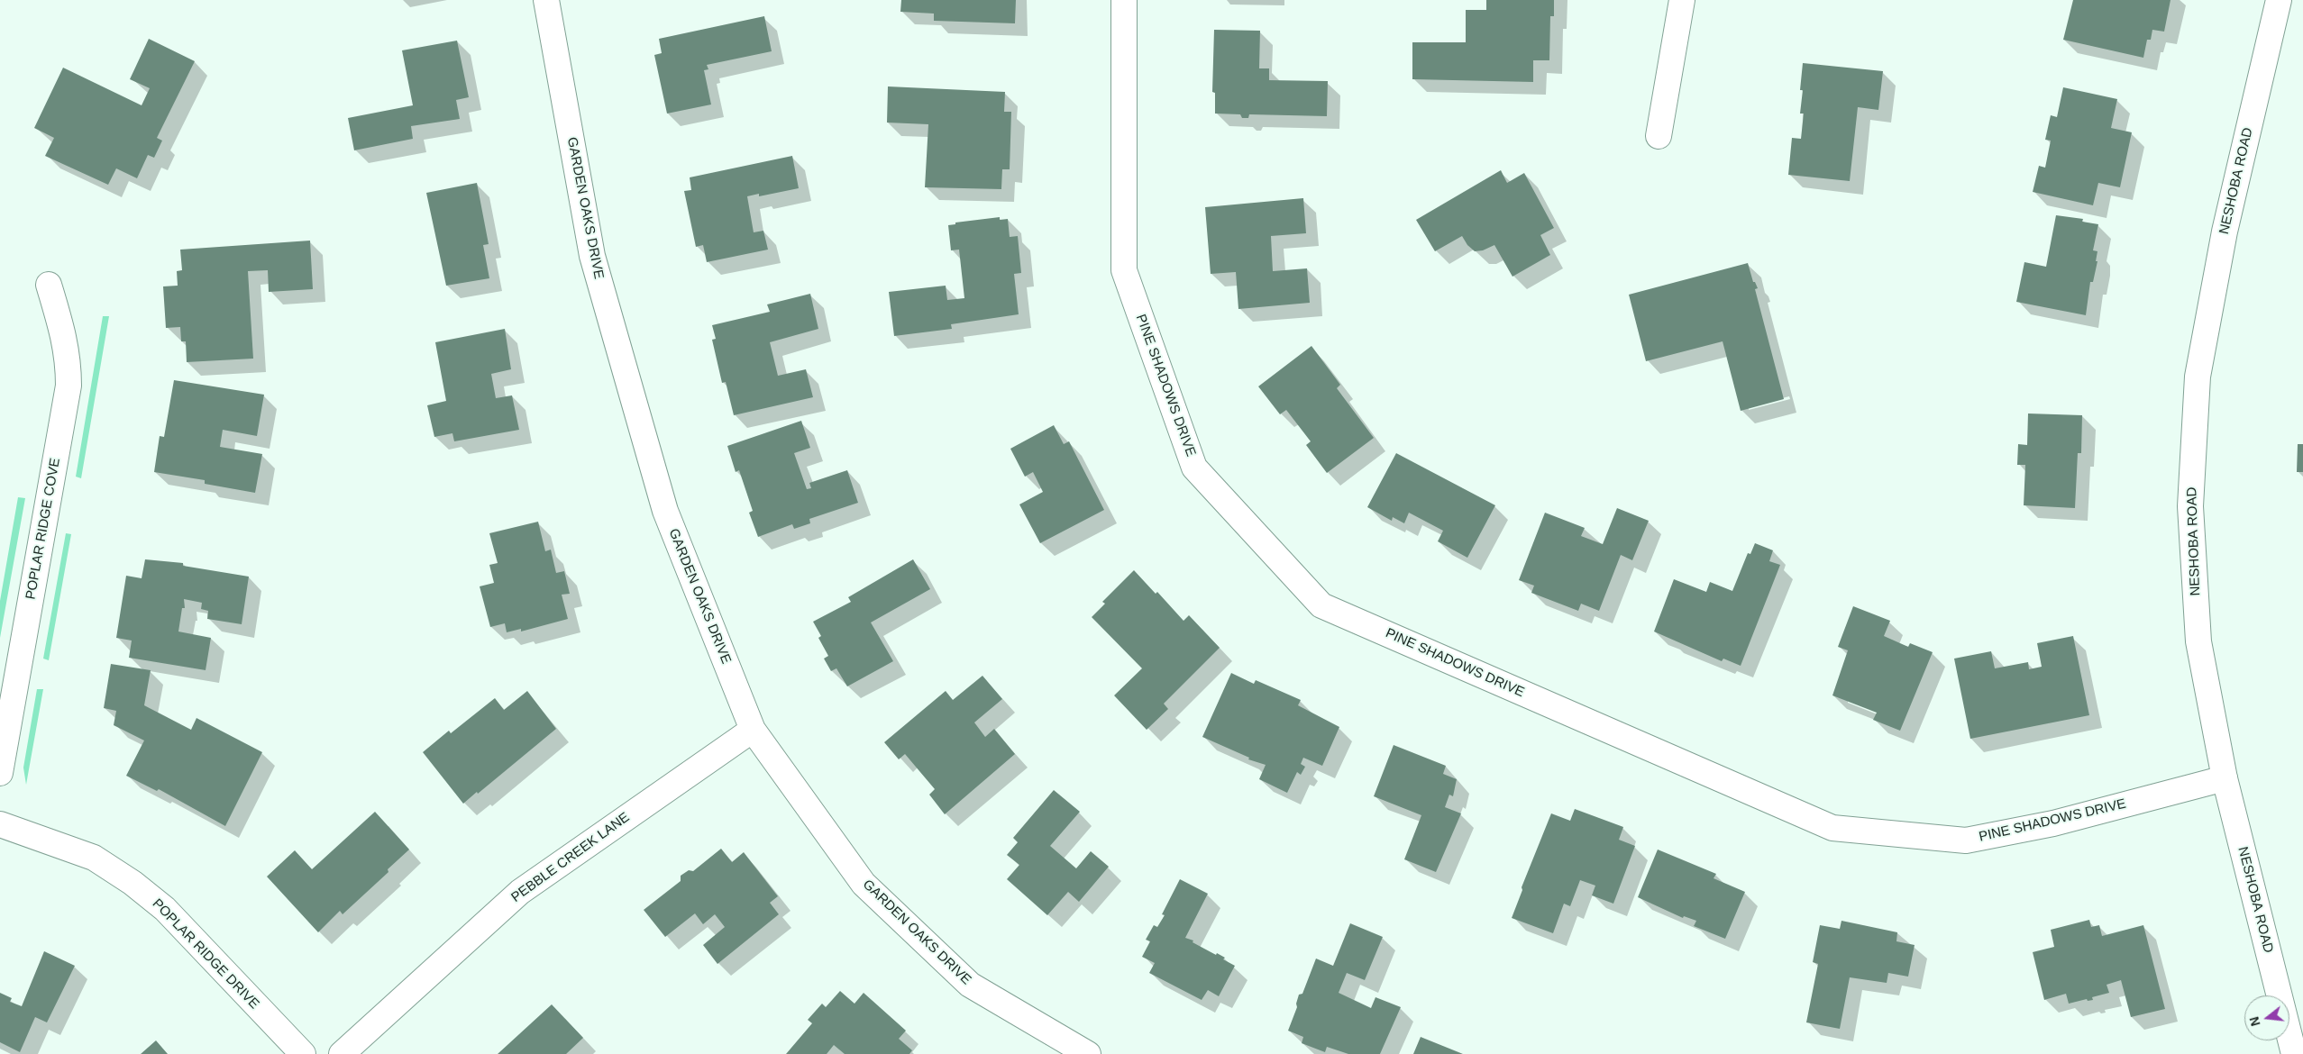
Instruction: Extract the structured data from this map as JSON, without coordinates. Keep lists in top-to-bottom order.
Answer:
{
  "streets": {
    "street": [
      "NESHOBA ROAD",
      "GARDEN OAKS DRIVE",
      "PINE SHADOWS DRIVE",
      "POPLAR RIDGE COVE",
      "PEBBLE CREEK LANE",
      "POPLAR RIDGE DRIVE"
    ]
  },
  "crossings": [
    ["NESHOBA ROAD", "PINE SHADOWS DRIVE"],
    ["GARDEN OAKS DRIVE", "PEBBLE CREEK LANE"]
  ],
  "north": "left"
}
